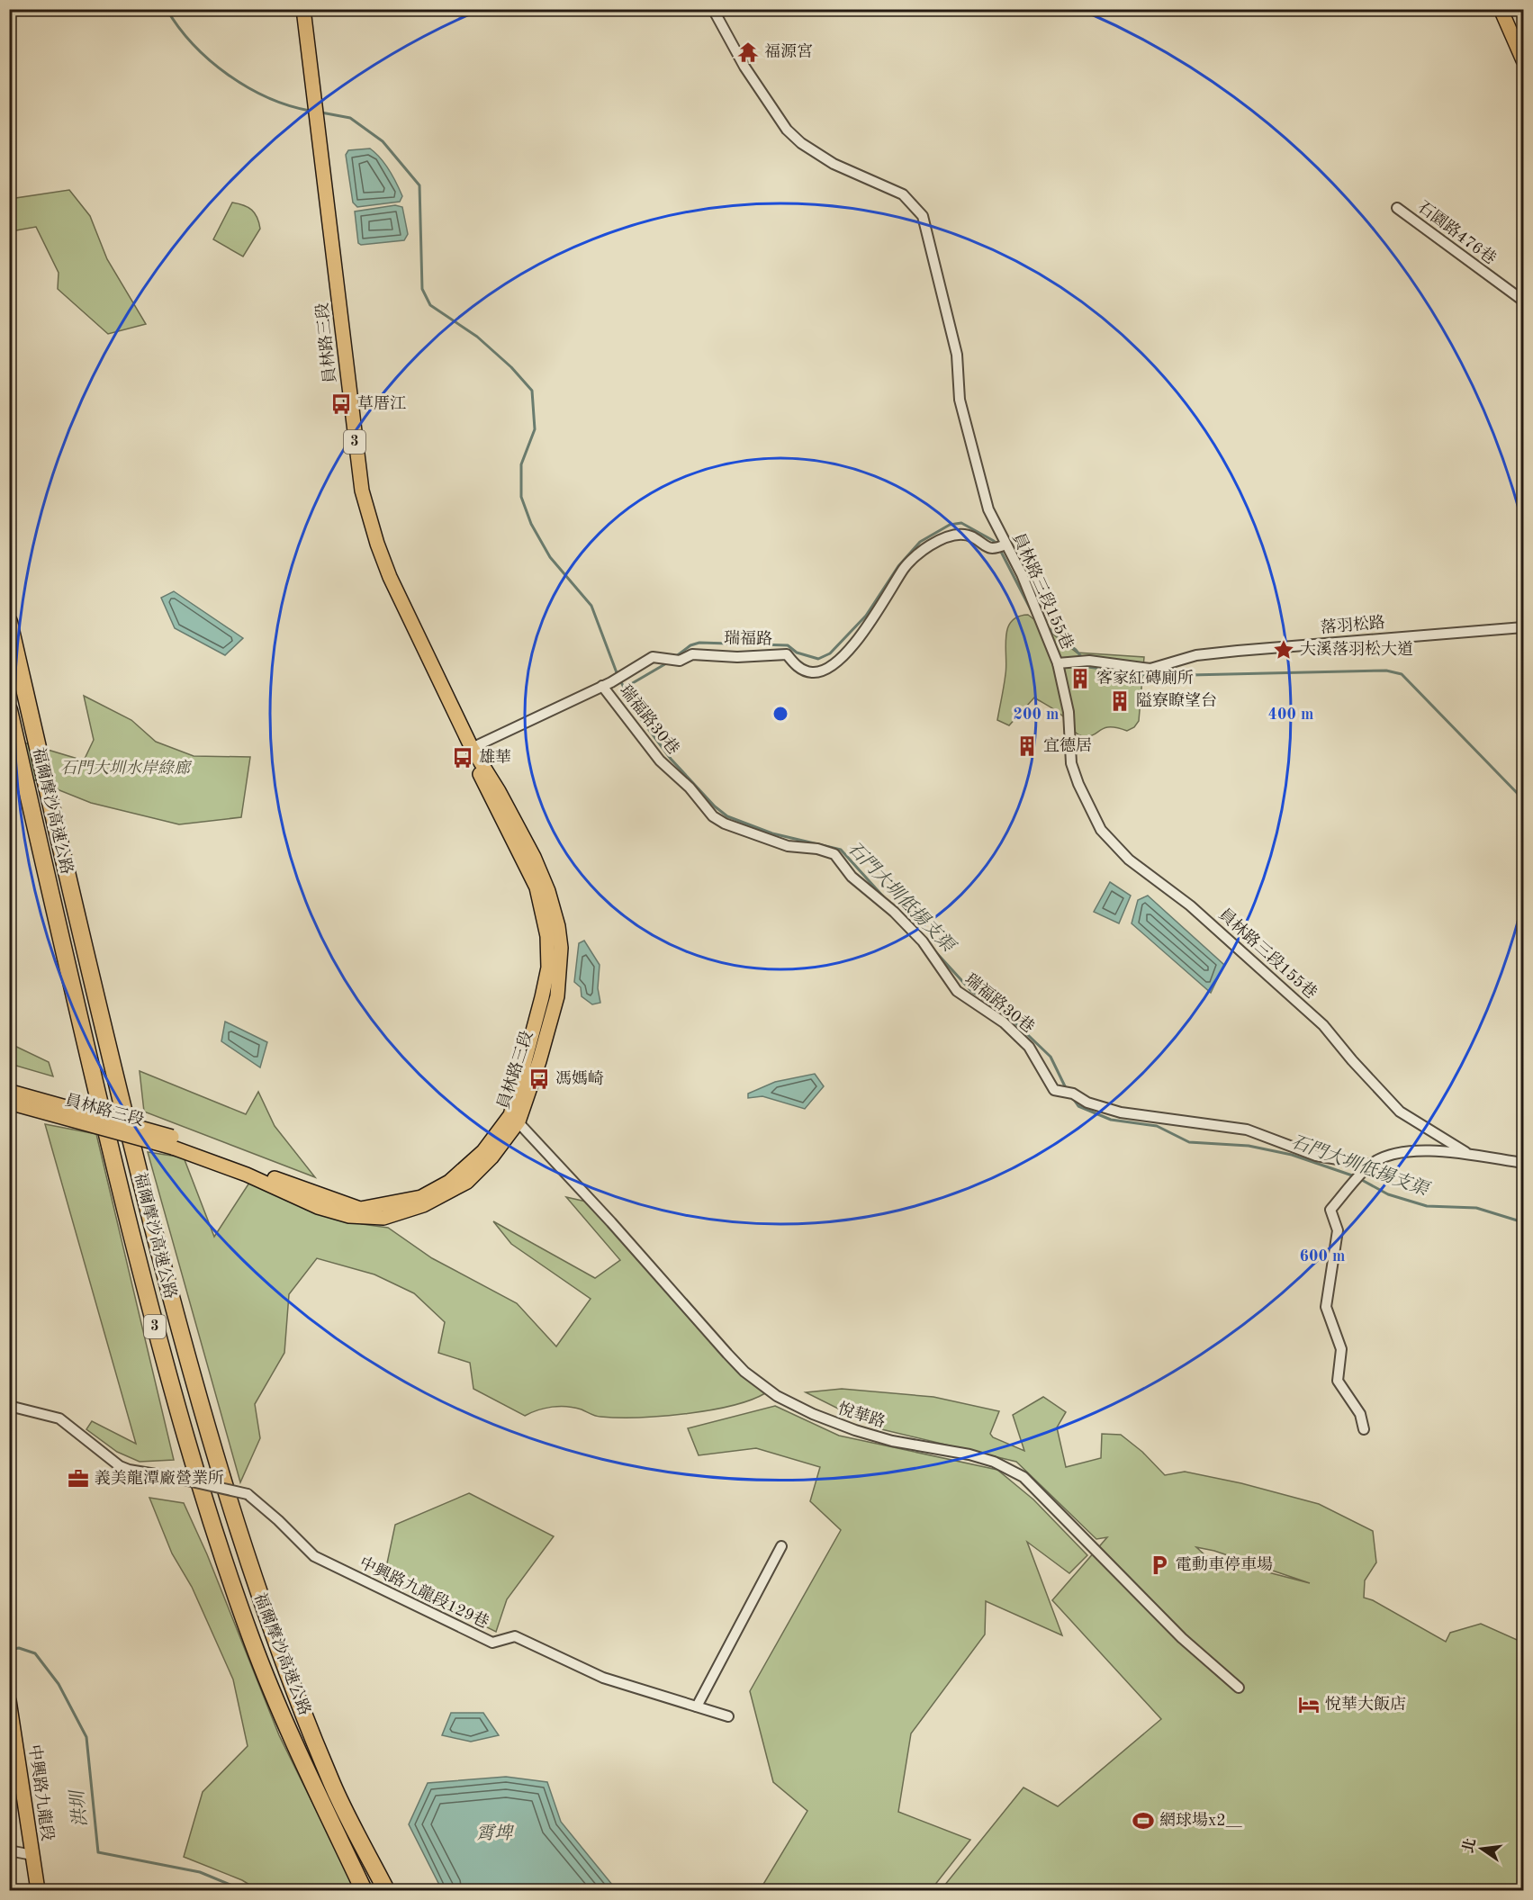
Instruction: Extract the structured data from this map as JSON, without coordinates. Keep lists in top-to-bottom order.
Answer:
{
  "streets": {
    "highway": ["3", "福爾摩沙高速公路"],
    "main road": ["員林路三段", "中興路九龍段"],
    "street": [
      "石園路476巷",
      "員林路三段155巷",
      "落羽松路",
      "瑞福路",
      "瑞福路30巷",
      "悅華路",
      "中興路九龍段129巷"
    ]
  },
  "crossings": [
    ["員林路三段", "瑞福路"],
    ["員林路三段", "悅華路"],
    ["員林路三段155巷", "落羽松路"],
    ["員林路三段155巷", "瑞福路"],
    ["瑞福路", "瑞福路30巷"]
  ],
  "water": ["石門大圳低揚支渠", "洪圳", "霄埤"],
  "parks": ["石門大圳水岸綠廊"],
  "places": {
    "temple": ["福源宮"],
    "bus stop": ["草厝江", "雄華", "馮媽崎"],
    "place": ["大溪落羽松大道"],
    "building": ["客家紅磚廁所", "隘寮瞭望台", "宜德居"],
    "office": ["義美龍潭廠營業所"],
    "parking": ["電動車停車場"],
    "hotel": ["悅華大飯店"],
    "sports": ["網球場x2＿"]
  },
  "north": "left",
  "rings": ["200 m", "400 m", "600 m"]
}
